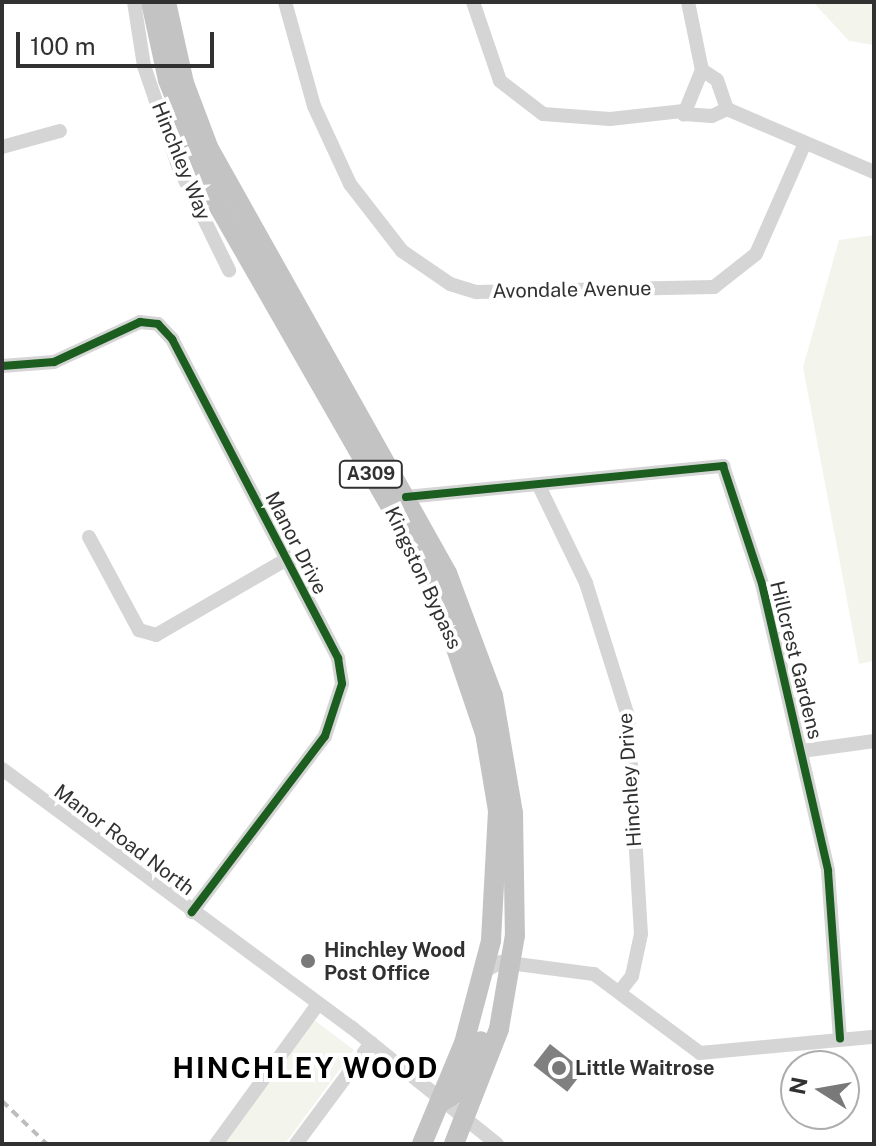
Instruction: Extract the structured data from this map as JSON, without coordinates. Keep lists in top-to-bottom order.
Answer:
{
  "streets": {
    "highway": ["A309", "Kingston Bypass"],
    "street": [
      "Hinchley Way",
      "Avondale Avenue",
      "Manor Drive",
      "Hillcrest Gardens",
      "Hinchley Drive",
      "Manor Road North"
    ]
  },
  "crossings": [
    ["Manor Drive", "Manor Road North"],
    ["Kingston Bypass", "Hillcrest Gardens"],
    ["Kingston Bypass", "Manor Road North"],
    ["Hillcrest Gardens", "Hinchley Drive"]
  ],
  "districts": ["HINCHLEY WOOD"],
  "places": ["Hinchley Wood Post Office", "Little Waitrose"],
  "scale_bar": "100 m",
  "north": "left"
}
